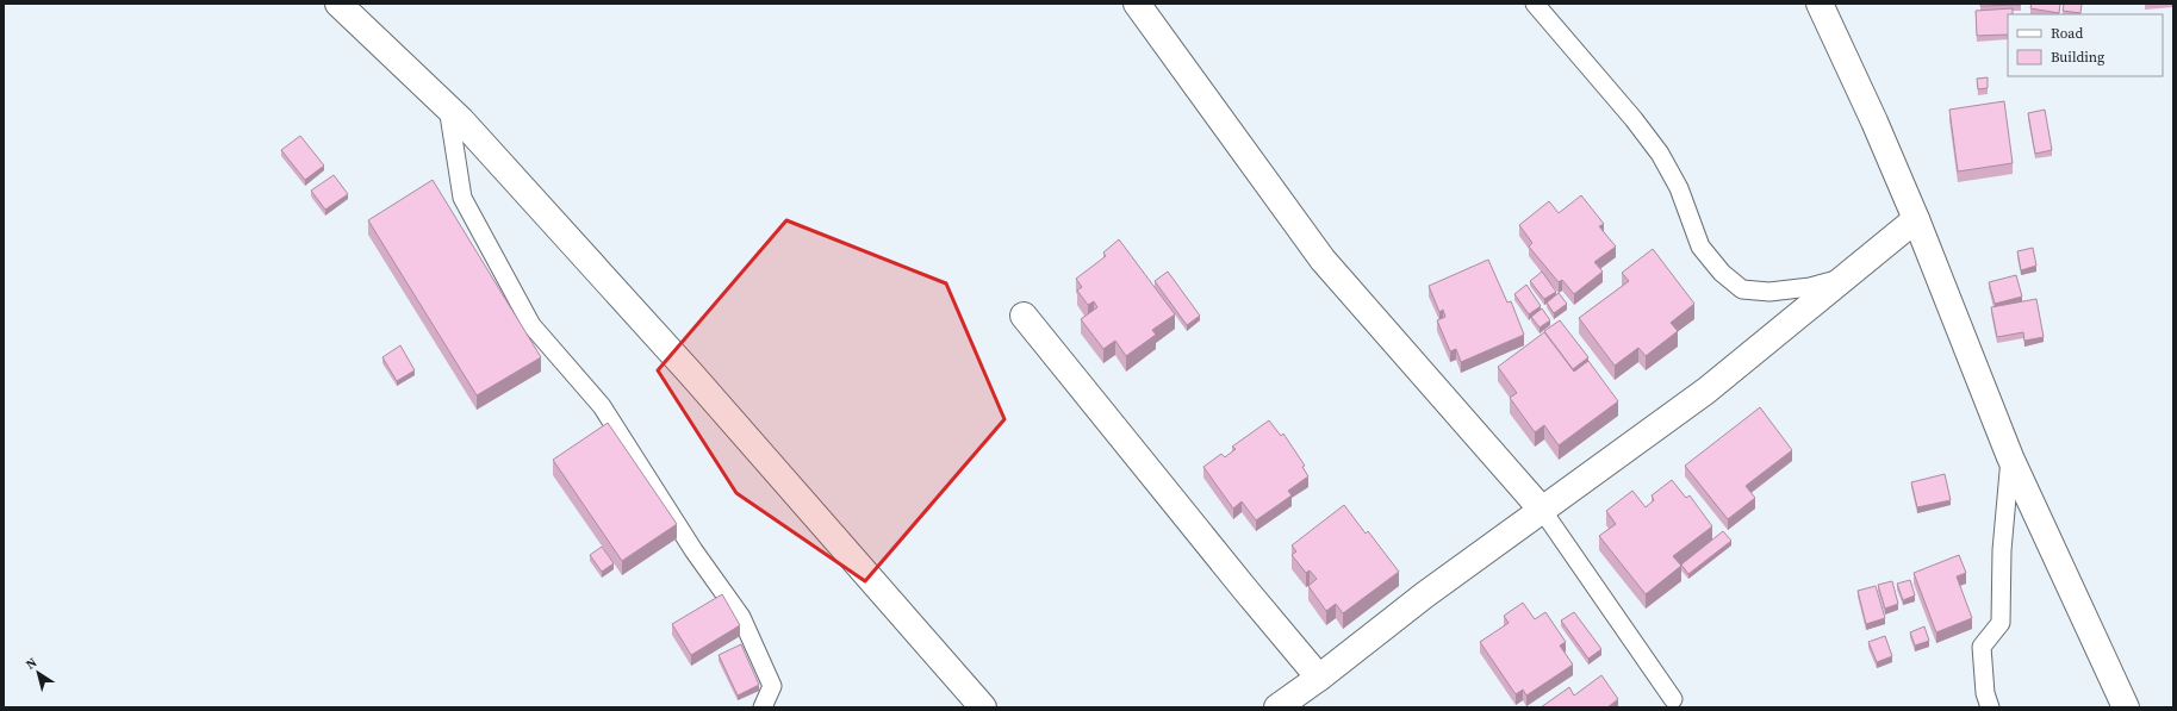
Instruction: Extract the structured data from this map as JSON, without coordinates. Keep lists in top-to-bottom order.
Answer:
{
  "legend": ["Road", "Building"],
  "north": "top left"
}
